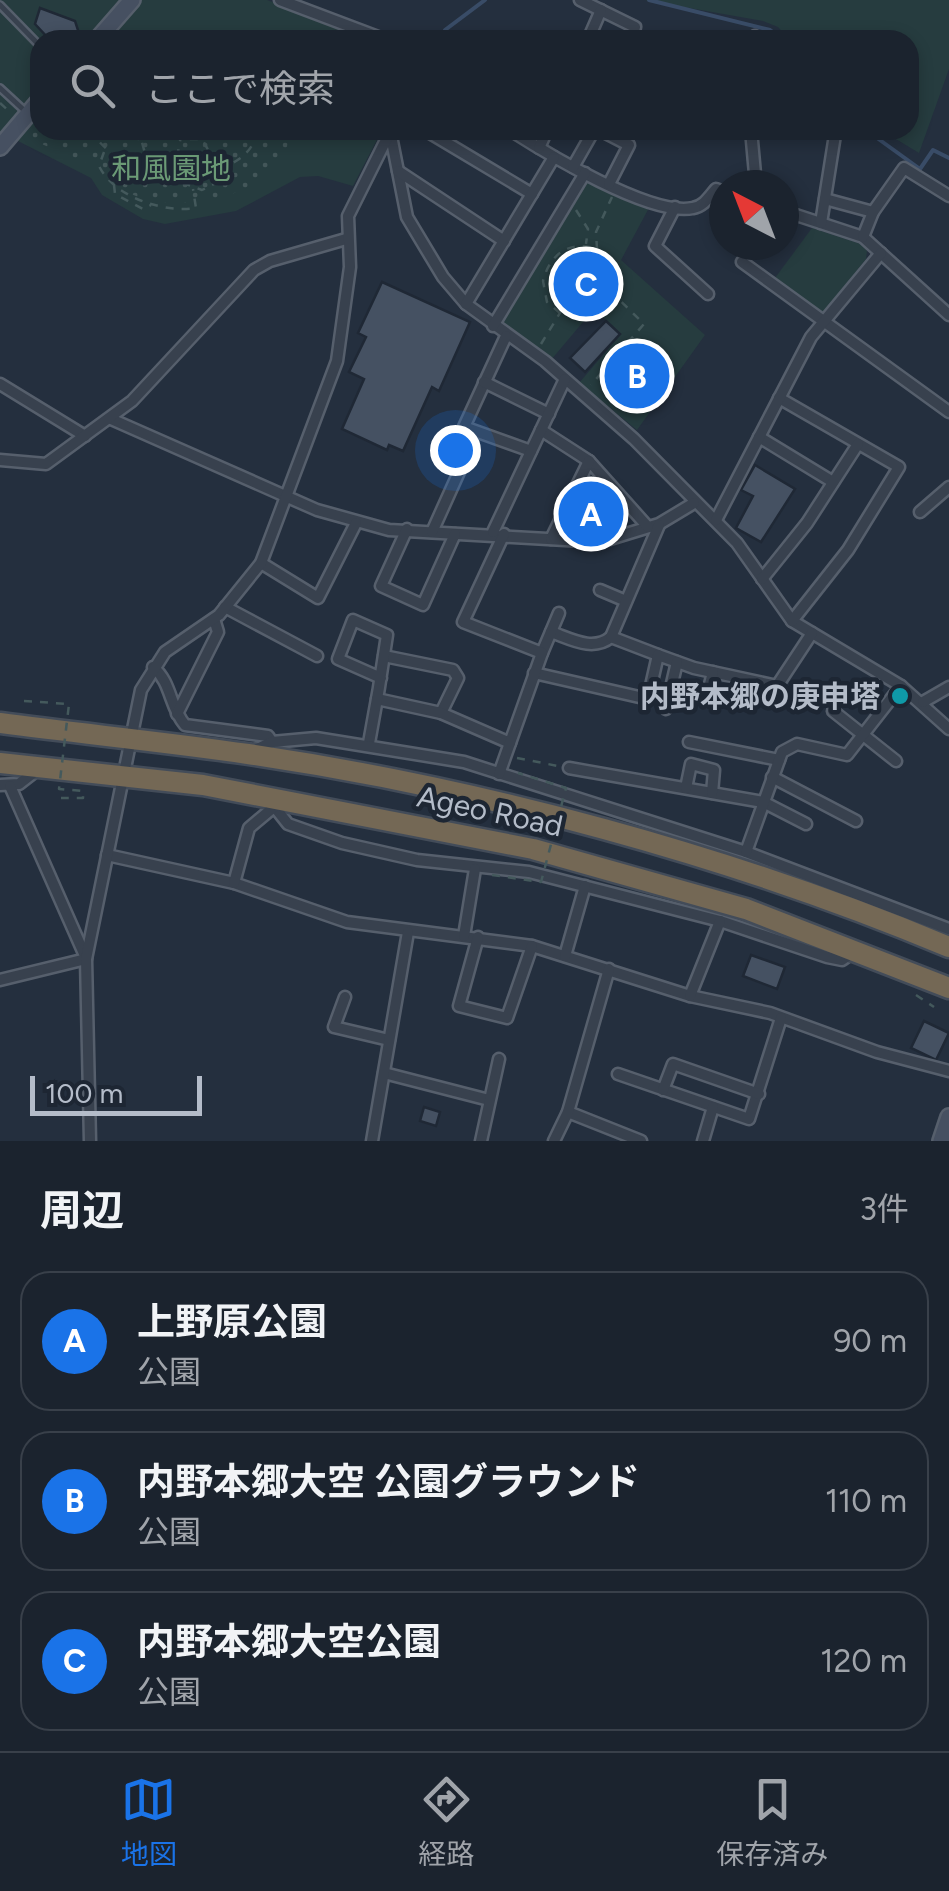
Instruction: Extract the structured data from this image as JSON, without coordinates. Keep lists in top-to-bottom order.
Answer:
{
  "streets": {
    "highway": ["Ageo Road"]
  },
  "parks": ["和風園地"],
  "places": ["内野本郷の庚申塔"],
  "scale_bar": "100 m",
  "north": "top left",
  "page": {
    "search": "ここで検索",
    "pins": ["C", "B", "A"],
    "scale": "100 m",
    "heading": ["周辺", "3件"],
    "list": [
      {
        "mark": "A",
        "name": "上野原公園",
        "note": "公園",
        "value": "90 m"
      },
      {
        "mark": "B",
        "name": "内野本郷大空 公園グラウンド",
        "note": "公園",
        "value": "110 m"
      },
      {
        "mark": "C",
        "name": "内野本郷大空公園",
        "note": "公園",
        "value": "120 m"
      }
    ],
    "nav": ["地図", "経路", "保存済み"]
  }
}
